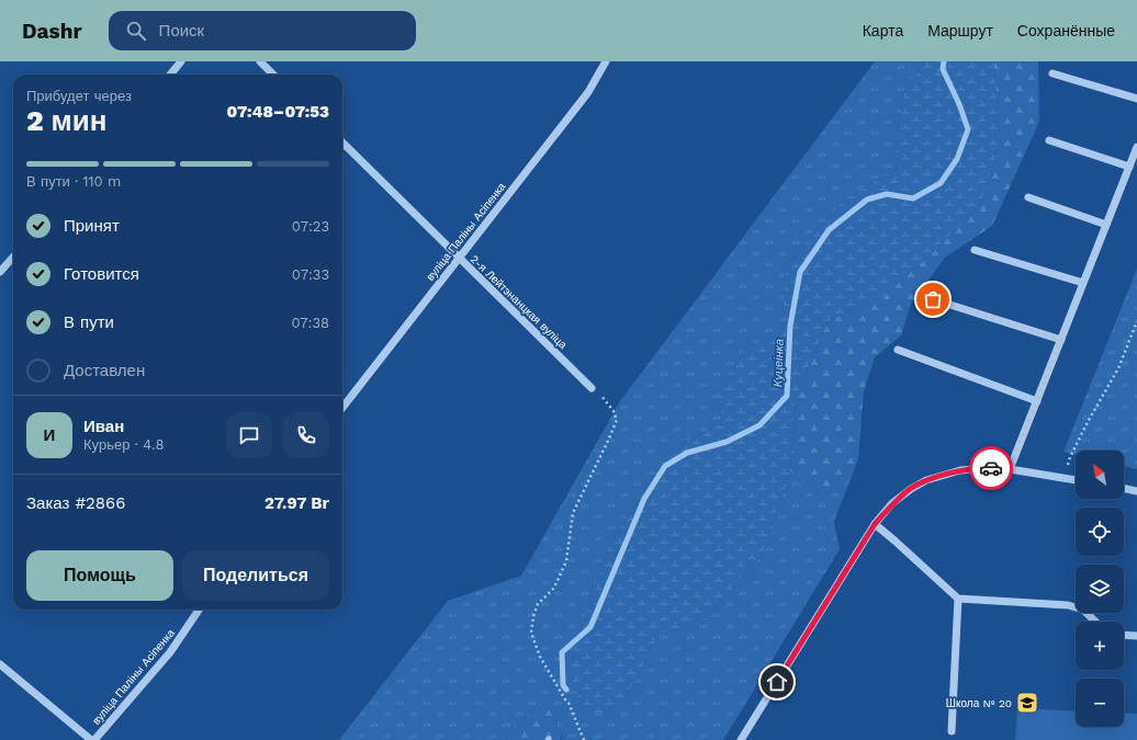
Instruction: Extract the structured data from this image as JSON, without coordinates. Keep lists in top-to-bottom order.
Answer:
{
  "streets": {
    "street": ["вуліца Паліны Асіпенка", "2-я Лейтэнанцкая вуліца"]
  },
  "crossings": [
    ["вуліца Паліны Асіпенка", "2-я Лейтэнанцкая вуліца"]
  ],
  "water": ["Куцеінка"],
  "places": {
    "school or university": ["Школа № 20"]
  },
  "north": "top left",
  "page": {
    "header": "Dashr",
    "search": "Поиск",
    "nav": ["Карта", "Маршрут", "Сохранённые"],
    "heading": ["2 мин", "Прибудет через", "07:48–07:53"],
    "panel": [
      "Иван",
      "Курьер · 4.8",
      "Заказ #2866",
      "27.97 Br"
    ],
    "bar": "В пути · 110 m",
    "list": [
      ["Принят", "07:23"],
      ["Готовится", "07:33"],
      ["В пути", "07:38"],
      "Доставлен"
    ],
    "round": "И",
    "map_buttons": ["+", "−"],
    "buttons": ["Помощь", "Поделиться"]
  }
}
